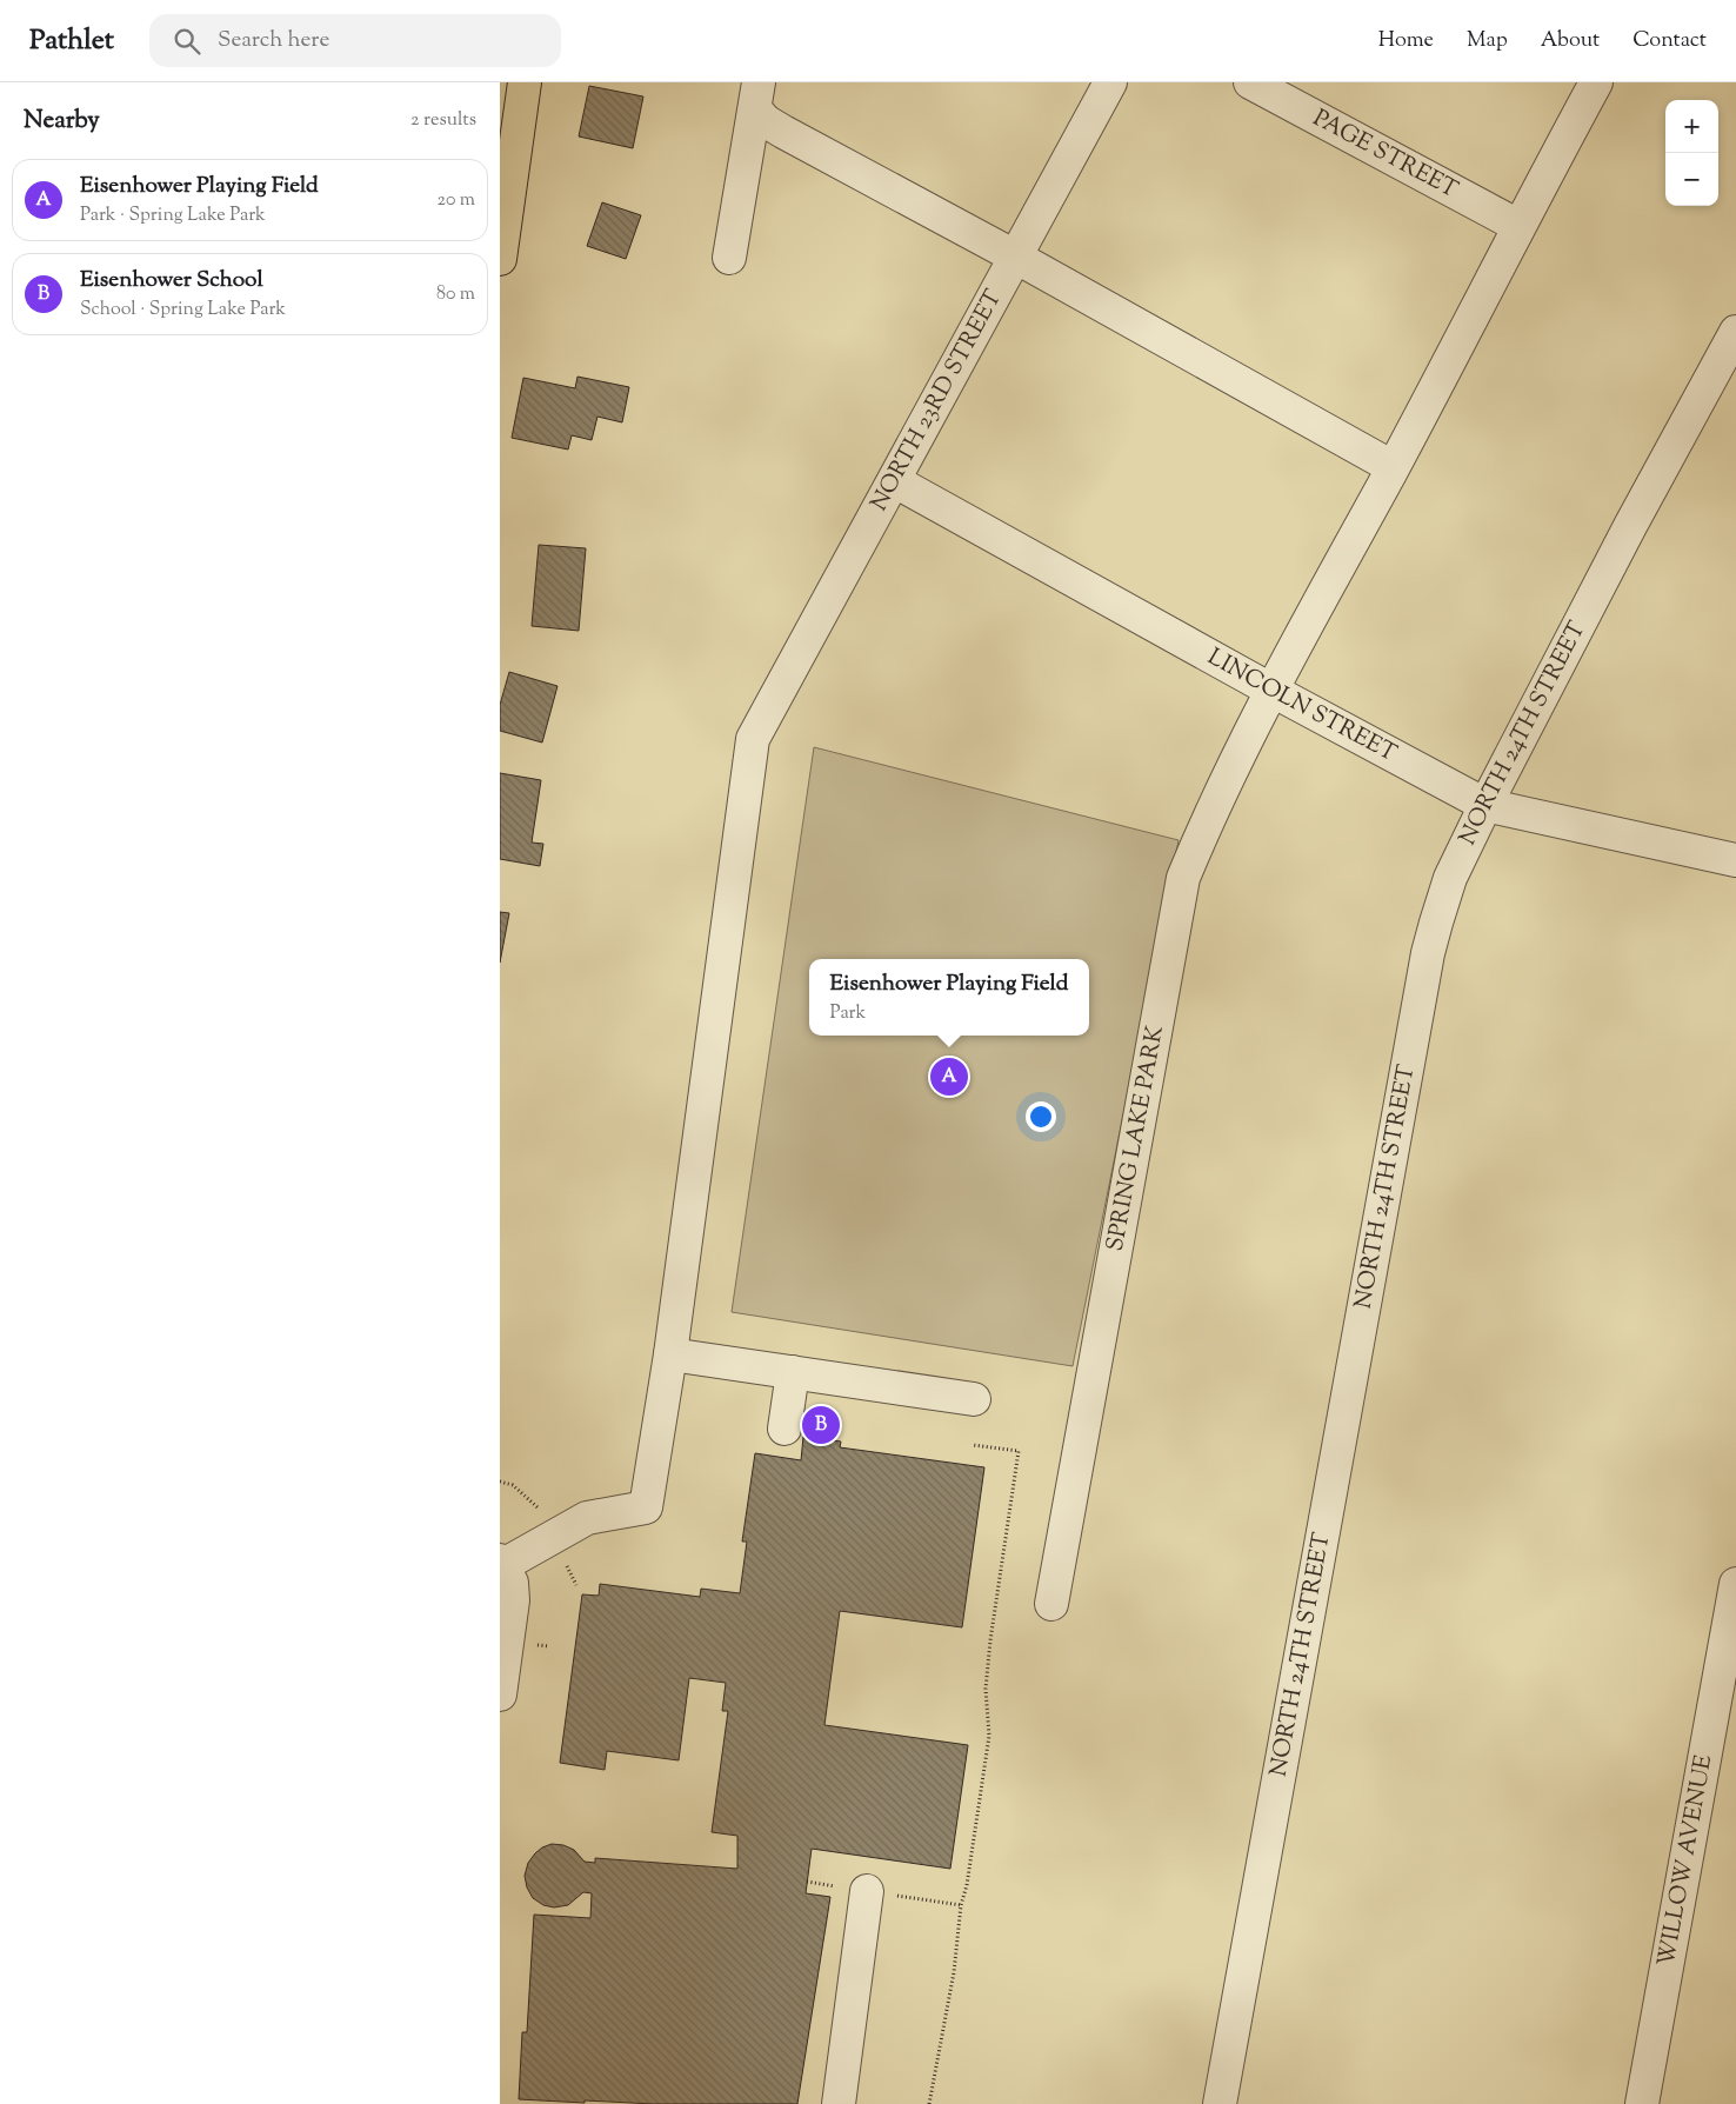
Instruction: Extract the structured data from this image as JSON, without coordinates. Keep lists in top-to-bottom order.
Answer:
{
  "streets": {
    "street": [
      "PAGE STREET",
      "NORTH 23RD STREET",
      "LINCOLN STREET",
      "NORTH 24TH STREET",
      "SPRING LAKE PARK",
      "WILLOW AVENUE"
    ]
  },
  "crossings": [
    ["PAGE STREET", "SPRING LAKE PARK"],
    ["NORTH 23RD STREET", "LINCOLN STREET"],
    ["LINCOLN STREET", "NORTH 24TH STREET"],
    ["LINCOLN STREET", "SPRING LAKE PARK"]
  ],
  "page": {
    "header": "Pathlet",
    "search": "Search here",
    "nav": [
      "Home",
      "Map",
      "About",
      "Contact"
    ],
    "heading": ["Nearby", "2 results"],
    "map_buttons": ["+", "−"],
    "list": [
      {
        "mark": "A",
        "name": "Eisenhower Playing Field",
        "note": "Park · Spring Lake Park",
        "value": "20 m"
      },
      {
        "mark": "B",
        "name": "Eisenhower School",
        "note": "School · Spring Lake Park",
        "value": "80 m"
      }
    ],
    "popup": ["Eisenhower Playing Field", "Park"],
    "pins": ["A", "B"]
  }
}
